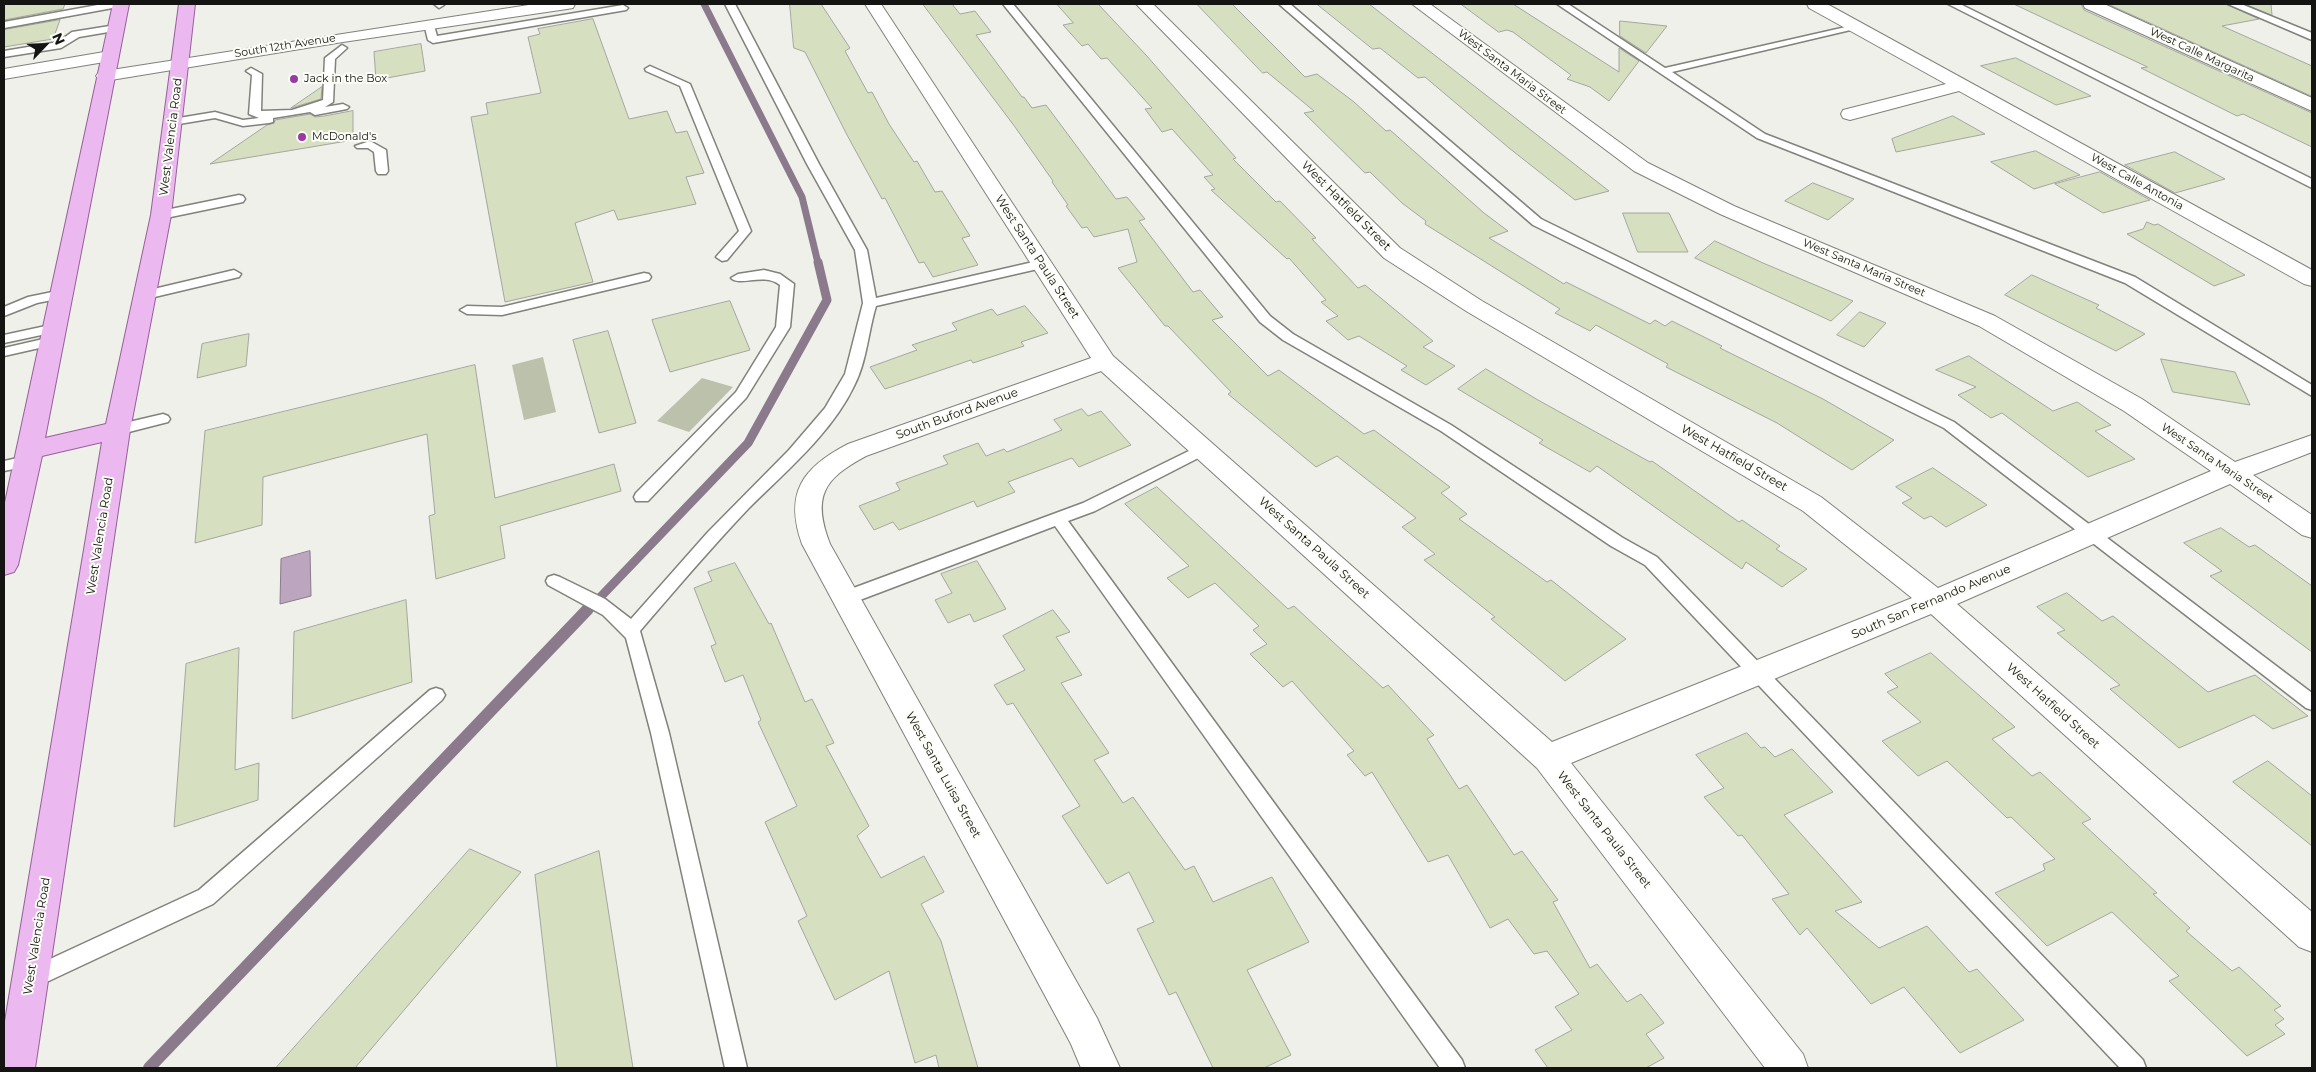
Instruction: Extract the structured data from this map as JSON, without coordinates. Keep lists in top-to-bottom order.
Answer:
{
  "streets": {
    "main road": ["West Valencia Road"],
    "street": [
      "South 12th Avenue",
      "West Calle Margarita",
      "West Santa Maria Street",
      "West Calle Antonia",
      "West Hatfield Street",
      "West Santa Paula Street",
      "South Buford Avenue",
      "South San Fernando Avenue",
      "West Santa Luisa Street"
    ]
  },
  "crossings": [
    ["South 12th Avenue", "West Valencia Road"],
    ["West Santa Maria Street", "South San Fernando Avenue"],
    ["West Hatfield Street", "South San Fernando Avenue"],
    ["West Santa Paula Street", "South Buford Avenue"],
    ["West Santa Paula Street", "South San Fernando Avenue"],
    ["South Buford Avenue", "West Santa Luisa Street"]
  ],
  "places": ["Jack in the Box", "McDonald's"],
  "north": "top right"
}
